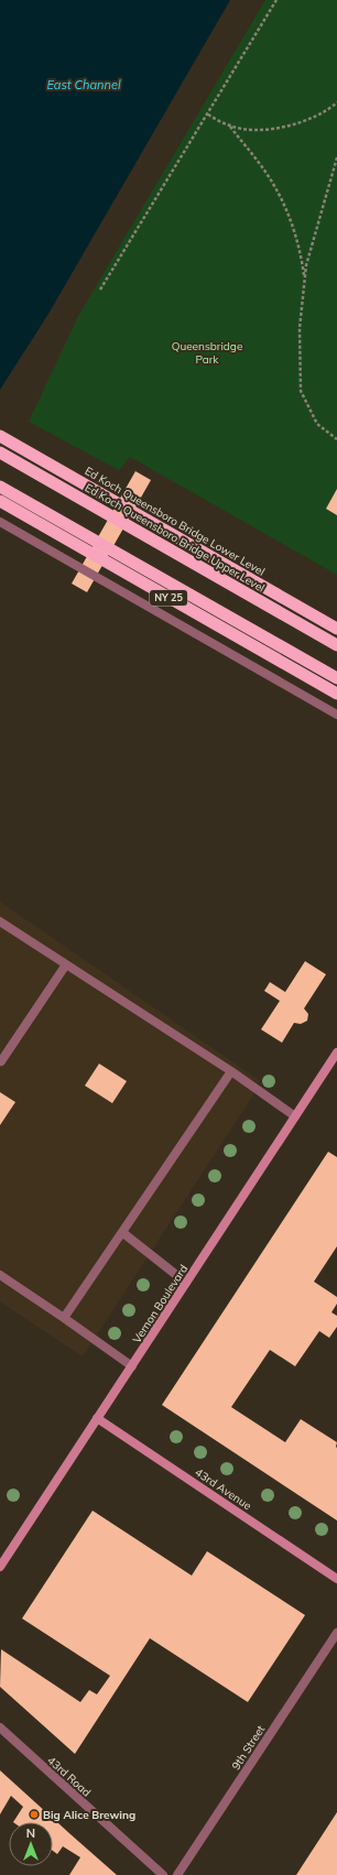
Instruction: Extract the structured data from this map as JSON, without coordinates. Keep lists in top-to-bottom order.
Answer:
{
  "streets": {
    "highway": ["Ed Koch Queensboro Bridge Lower Level", "Ed Koch Queensboro Bridge Upper Level", "NY 25"],
    "main road": ["Vernon Boulevard", "43rd Avenue"],
    "street": ["9th Street", "43rd Road"]
  },
  "crossings": [
    ["Vernon Boulevard", "43rd Avenue"]
  ],
  "water": ["East Channel"],
  "parks": ["Queensbridge Park"],
  "places": ["Big Alice Brewing"],
  "north": "top"
}
